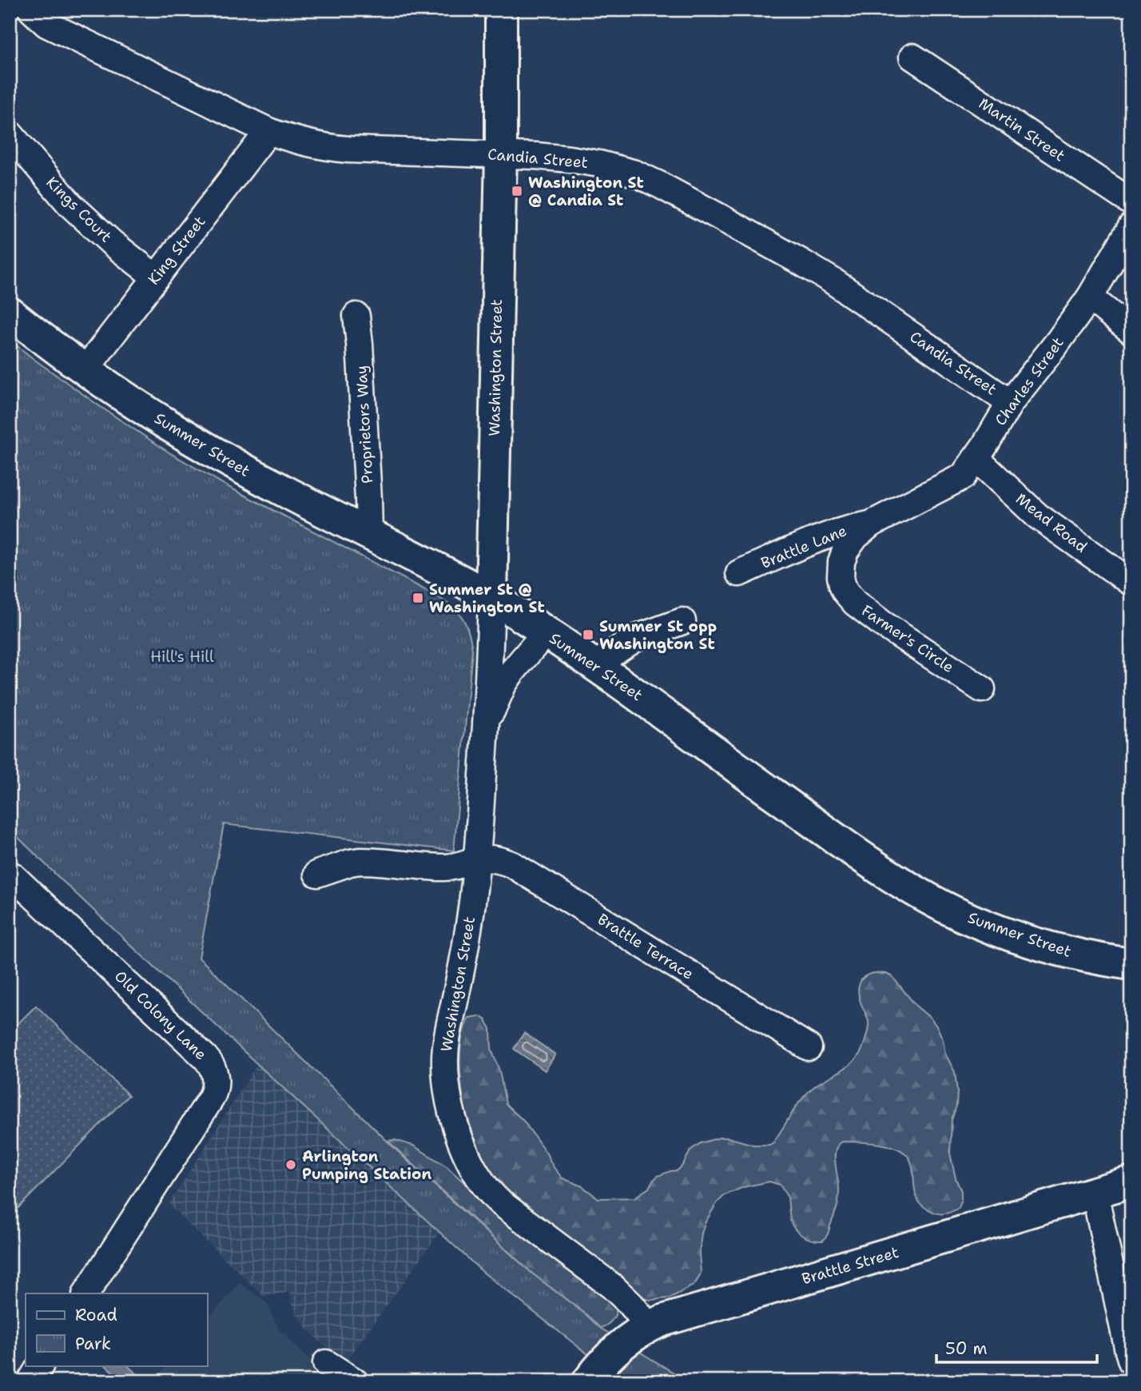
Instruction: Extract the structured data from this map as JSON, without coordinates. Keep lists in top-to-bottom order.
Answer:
{
  "streets": {
    "main road": ["Washington Street", "Summer Street", "Brattle Street"],
    "street": [
      "Martin Street",
      "Candia Street",
      "Kings Court",
      "King Street",
      "Charles Street",
      "Proprietors Way",
      "Mead Road",
      "Brattle Lane",
      "Farmer's Circle",
      "Brattle Terrace",
      "Old Colony Lane"
    ]
  },
  "crossings": [
    ["Candia Street", "King Street"],
    ["Candia Street", "Washington Street"],
    ["Candia Street", "Charles Street"],
    ["Kings Court", "King Street"],
    ["King Street", "Summer Street"],
    ["Washington Street", "Summer Street"],
    ["Washington Street", "Brattle Terrace"],
    ["Washington Street", "Brattle Street"],
    ["Charles Street", "Mead Road"],
    ["Charles Street", "Brattle Lane"],
    ["Charles Street", "Farmer's Circle"],
    ["Proprietors Way", "Summer Street"],
    ["Brattle Lane", "Farmer's Circle"]
  ],
  "parks": ["Hill's Hill"],
  "places": {
    "transit": ["Washington St @ Candia St", "Summer St @ Washington St", "Summer St opp Washington St"],
    "other": ["Arlington Pumping Station"]
  },
  "legend": ["Road", "Park"],
  "scale_bar": "50 m"
}
